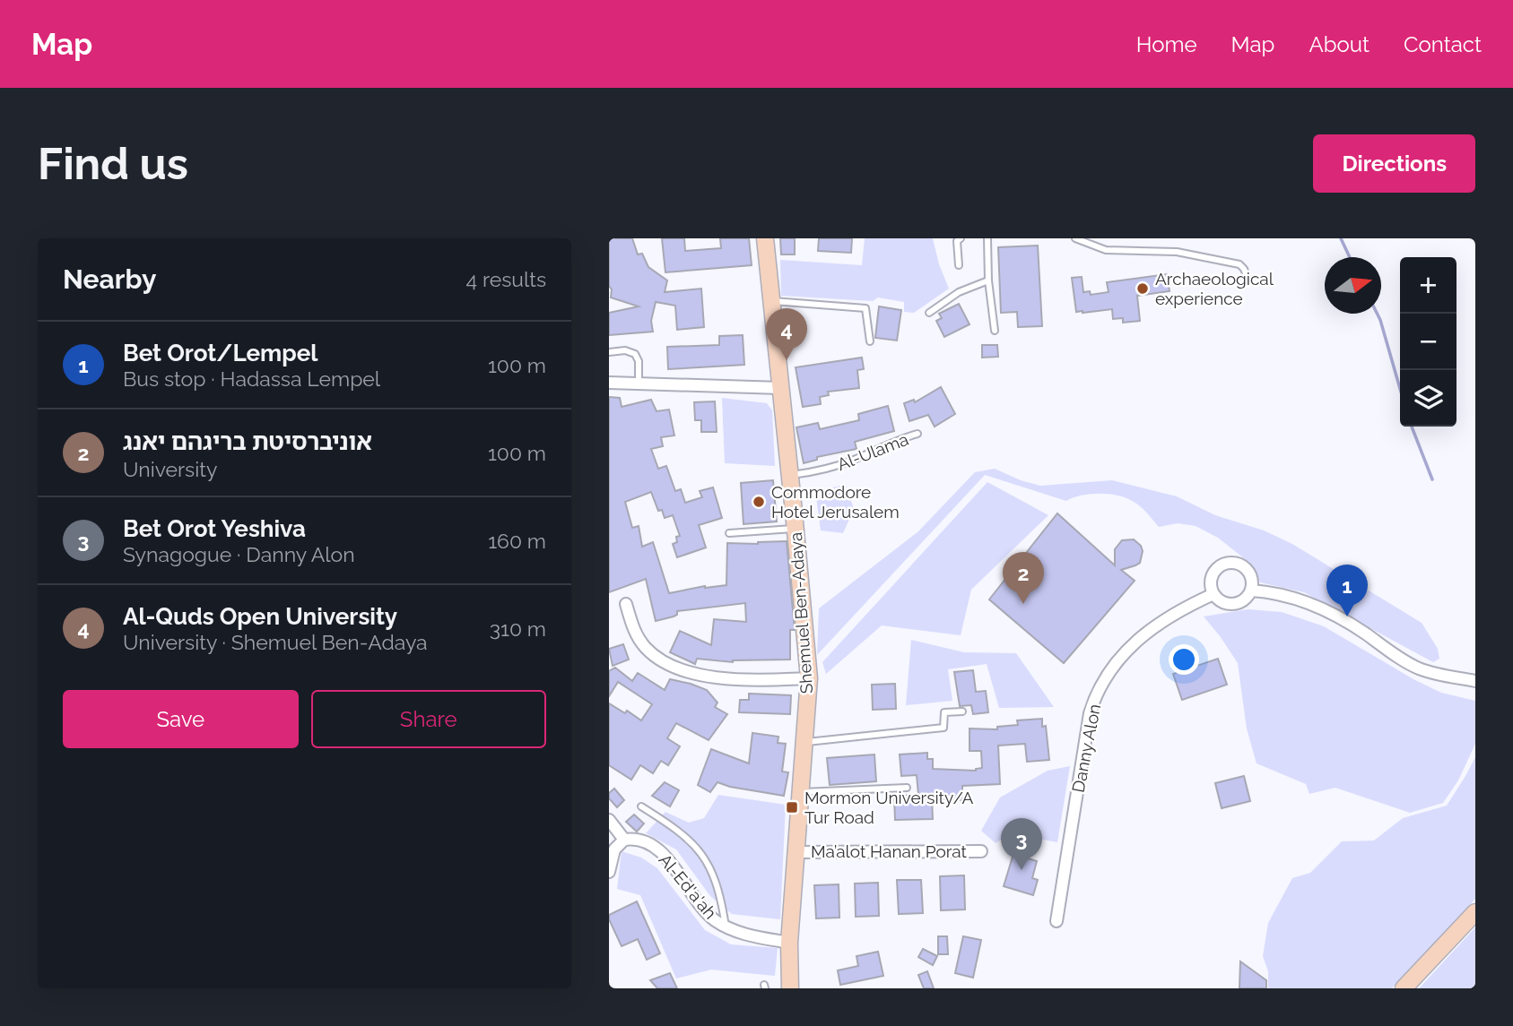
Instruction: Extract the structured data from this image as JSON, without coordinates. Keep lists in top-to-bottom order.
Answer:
{
  "streets": {
    "street": [
      "Shemuel Ben-Adaya",
      "Danny Alon",
      "Ma’alot Hanan Porat",
      "Al-Ed'a'ah"
    ],
    "lane": ["Al-Ulama"]
  },
  "crossings": [
    ["Al-Ulama", "Shemuel Ben-Adaya"],
    ["Shemuel Ben-Adaya", "Ma’alot Hanan Porat"],
    ["Shemuel Ben-Adaya", "Al-Ed'a'ah"]
  ],
  "places": {
    "other": ["Archaeological experience", "Commodore Hotel Jerusalem"],
    "transit": ["Mormon University/A Tur Road"]
  },
  "north": "right",
  "page": {
    "header": "Map",
    "nav": [
      "Home",
      "Map",
      "About",
      "Contact"
    ],
    "buttons": [
      "Directions",
      ["Save", "Share"]
    ],
    "title": "Find us",
    "heading": ["Nearby", "4 results"],
    "map_buttons": ["+", "−"],
    "pins": [
      "4",
      "2",
      "1",
      "3"
    ],
    "list": [
      {
        "mark": "1",
        "name": "Bet Orot/Lempel",
        "note": "Bus stop · Hadassa Lempel",
        "value": "100 m"
      },
      {
        "mark": "2",
        "name": "אוניברסיטת בריגהם יאנג",
        "note": "University",
        "value": "100 m"
      },
      {
        "mark": "3",
        "name": "Bet Orot Yeshiva",
        "note": "Synagogue · Danny Alon",
        "value": "160 m"
      },
      {
        "mark": "4",
        "name": "Al-Quds Open University",
        "note": "University · Shemuel Ben-Adaya",
        "value": "310 m"
      }
    ]
  }
}
